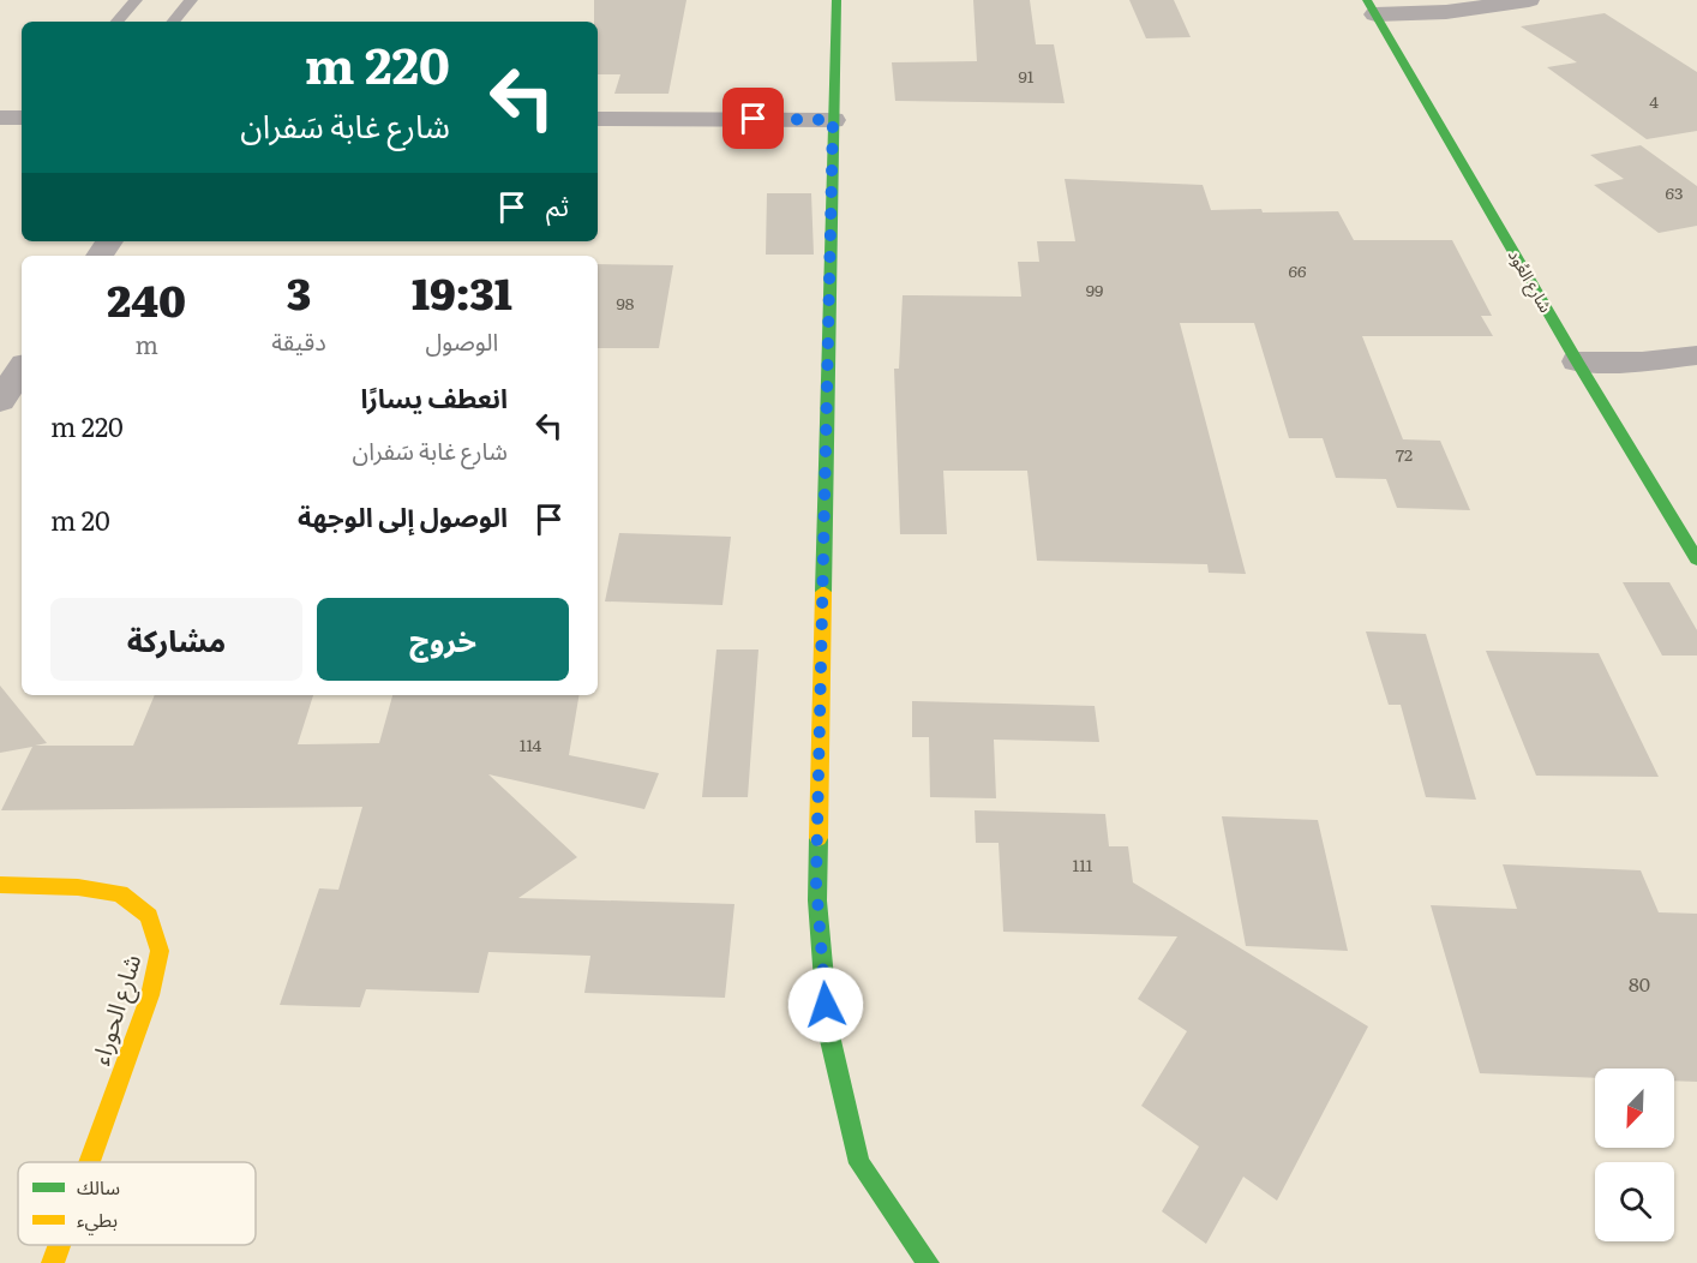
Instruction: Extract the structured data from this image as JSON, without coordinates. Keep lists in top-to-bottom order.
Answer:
{
  "streets": {
    "street": ["شارع العُود", "شارع الحوراء"]
  },
  "house_numbers": [
    "91",
    "4",
    "63",
    "66",
    "99",
    "98",
    "72",
    "114",
    "111",
    "80"
  ],
  "legend": ["سالك", "بطيء"],
  "north": "bottom left",
  "page": {
    "turn": ["220 m", "شارع غابة سَفران"],
    "then": "ثم",
    "eta": [
      "19:31",
      "الوصول",
      "3",
      "دقيقة",
      "240",
      "m"
    ],
    "list": [
      {
        "name": "انعطف يسارًا",
        "note": "شارع غابة سَفران",
        "value": "220 m"
      },
      {
        "name": "الوصول إلى الوجهة",
        "value": "20 m"
      }
    ],
    "buttons": ["خروج", "مشاركة"]
  }
}
